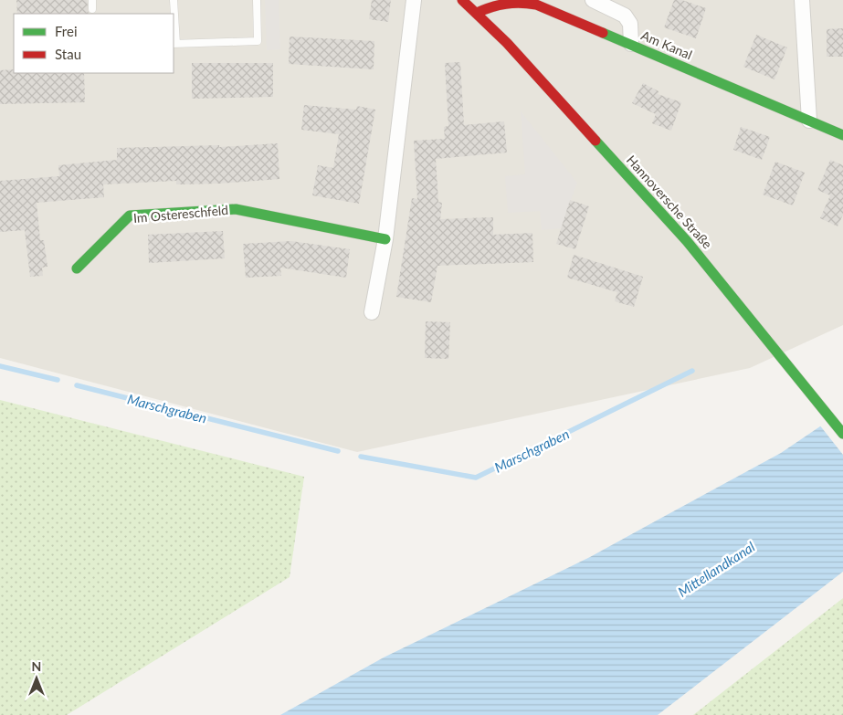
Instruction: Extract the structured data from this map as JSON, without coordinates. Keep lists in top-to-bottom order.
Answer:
{
  "streets": {
    "street": ["Am Kanal", "Hannoversche Straße", "Im Ostereschfeld"]
  },
  "crossings": [
    ["Am Kanal", "Hannoversche Straße"]
  ],
  "water": ["Marschgraben", "Mittellandkanal"],
  "legend": ["Frei", "Stau"],
  "north": "top"
}
